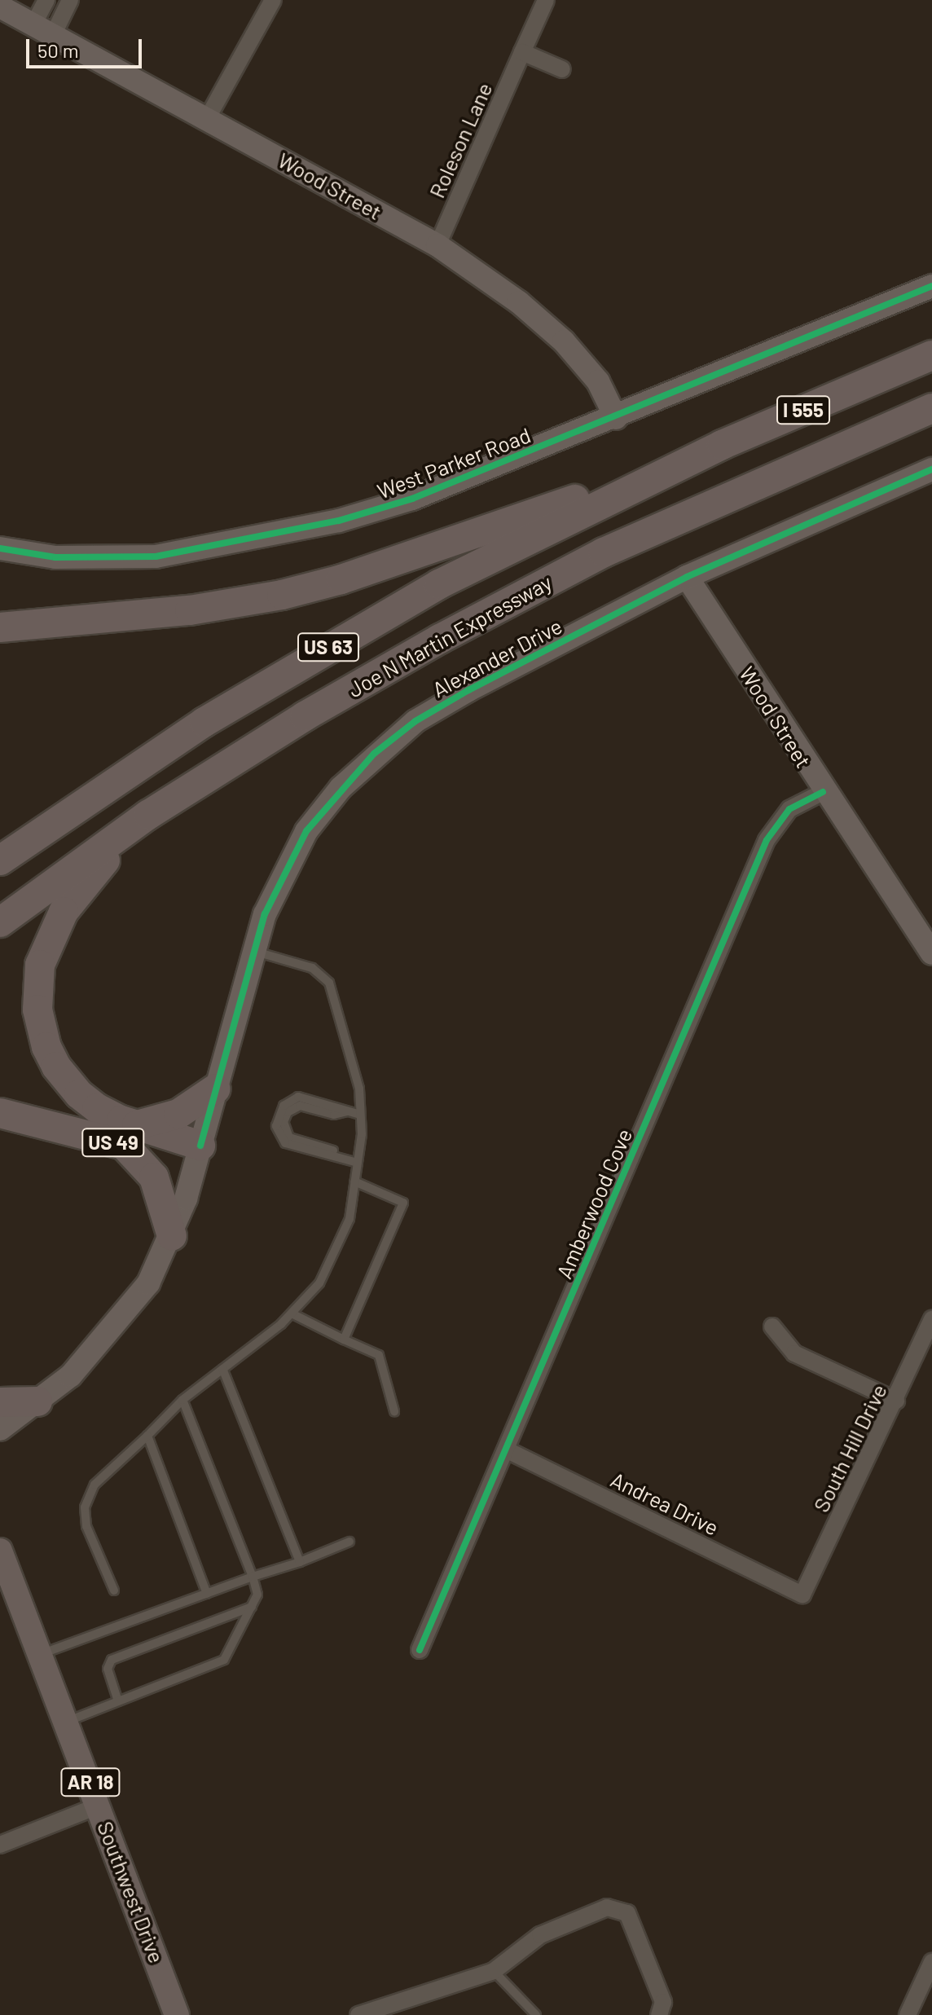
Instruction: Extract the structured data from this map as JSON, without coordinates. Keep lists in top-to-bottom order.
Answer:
{
  "streets": {
    "highway": [
      "I 555",
      "Joe N Martin Expressway",
      "US 63",
      "US 49"
    ],
    "main road": ["AR 18", "Southwest Drive"],
    "street": [
      "Roleson Lane",
      "Wood Street",
      "West Parker Road",
      "Alexander Drive",
      "Amberwood Cove",
      "South Hill Drive",
      "Andrea Drive"
    ]
  },
  "crossings": [
    ["Roleson Lane", "Wood Street"],
    ["Wood Street", "West Parker Road"],
    ["Wood Street", "Alexander Drive"],
    ["Wood Street", "Amberwood Cove"],
    ["I 555", "US 63"],
    ["Alexander Drive", "US 49"],
    ["Amberwood Cove", "Andrea Drive"],
    ["South Hill Drive", "Andrea Drive"]
  ],
  "scale_bar": "50 m"
}
